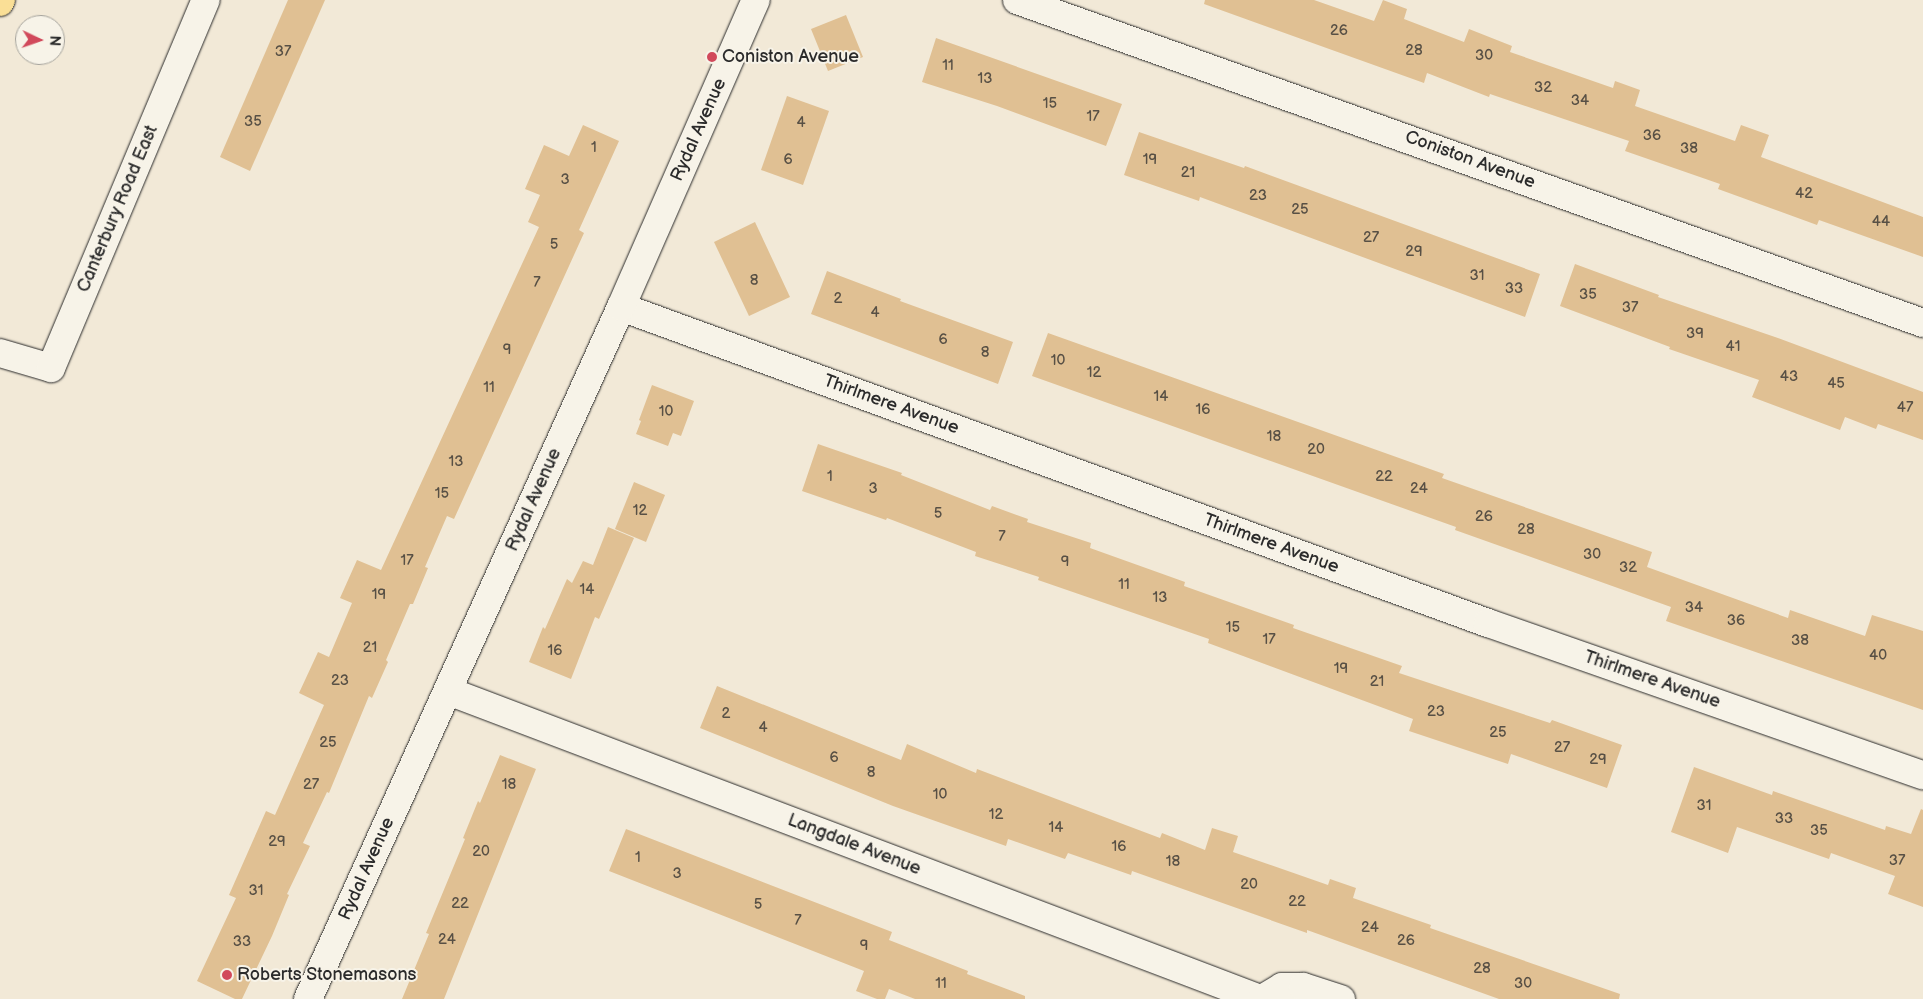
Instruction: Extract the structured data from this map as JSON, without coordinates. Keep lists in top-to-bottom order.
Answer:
{
  "streets": {
    "street": [
      "Rydal Avenue",
      "Coniston Avenue",
      "Canterbury Road East",
      "Thirlmere Avenue",
      "Langdale Avenue"
    ]
  },
  "crossings": [
    ["Rydal Avenue", "Thirlmere Avenue"],
    ["Rydal Avenue", "Langdale Avenue"]
  ],
  "places": ["Coniston Avenue", "Roberts Stonemasons"],
  "house_numbers": [
    "26",
    "28",
    "37",
    "30",
    "11",
    "13",
    "32",
    "34",
    "15",
    "17",
    "35",
    "4",
    "36",
    "1",
    "38",
    "6",
    "19",
    "21",
    "3",
    "42",
    "23",
    "25",
    "44",
    "27",
    "5",
    "29",
    "31",
    "8",
    "7",
    "33",
    "35",
    "2",
    "37",
    "4",
    "39",
    "6",
    "41",
    "9",
    "8",
    "10",
    "12",
    "43",
    "45",
    "11",
    "14",
    "47",
    "16",
    "10",
    "18",
    "20",
    "13",
    "1",
    "22",
    "3",
    "24",
    "15",
    "12",
    "5",
    "26",
    "28",
    "7",
    "30",
    "17",
    "9",
    "32",
    "11",
    "14",
    "19",
    "13",
    "34",
    "36",
    "15",
    "17",
    "38",
    "21",
    "16",
    "40",
    "19",
    "23",
    "21",
    "23",
    "2",
    "4",
    "25",
    "25",
    "27",
    "6",
    "29",
    "8",
    "27",
    "18",
    "10",
    "31",
    "12",
    "33",
    "14",
    "35",
    "29",
    "16",
    "20",
    "1",
    "37",
    "18",
    "3",
    "20",
    "31",
    "22",
    "22",
    "5",
    "7",
    "24",
    "24",
    "26",
    "33",
    "9",
    "28",
    "11",
    "30"
  ],
  "north": "right"
}
